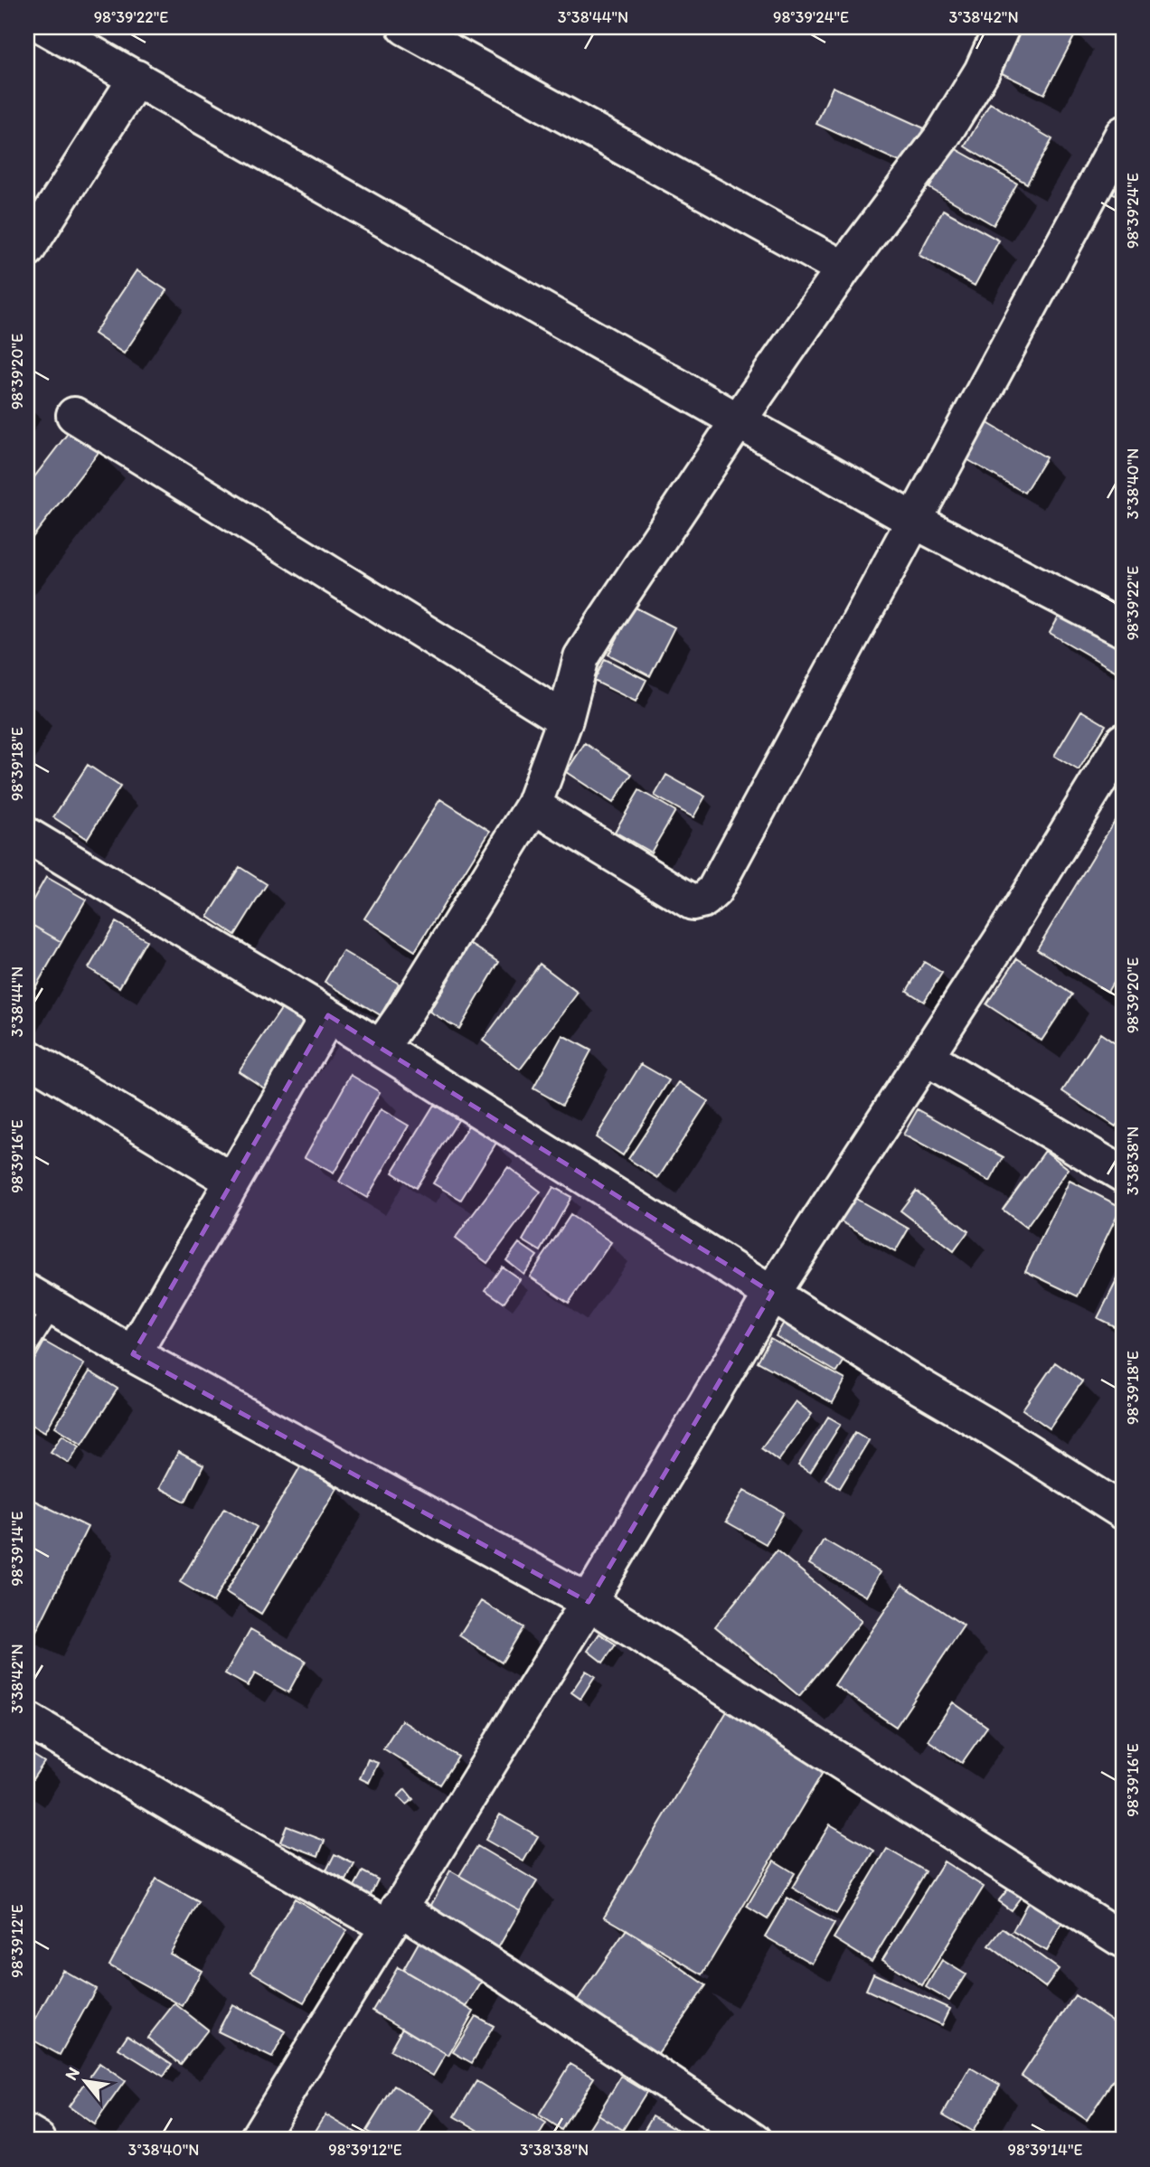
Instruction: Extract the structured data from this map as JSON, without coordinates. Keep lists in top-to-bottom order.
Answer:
{
  "north": "top left",
  "coordinates": [
    "98°39'22\"E",
    "3°38'44\"N",
    "98°39'24\"E",
    "3°38'42\"N",
    "98°39'20\"E",
    "3°38'40\"N",
    "98°39'18\"E",
    "98°39'16\"E",
    "3°38'38\"N",
    "98°39'14\"E",
    "98°39'12\"E"
  ]
}
